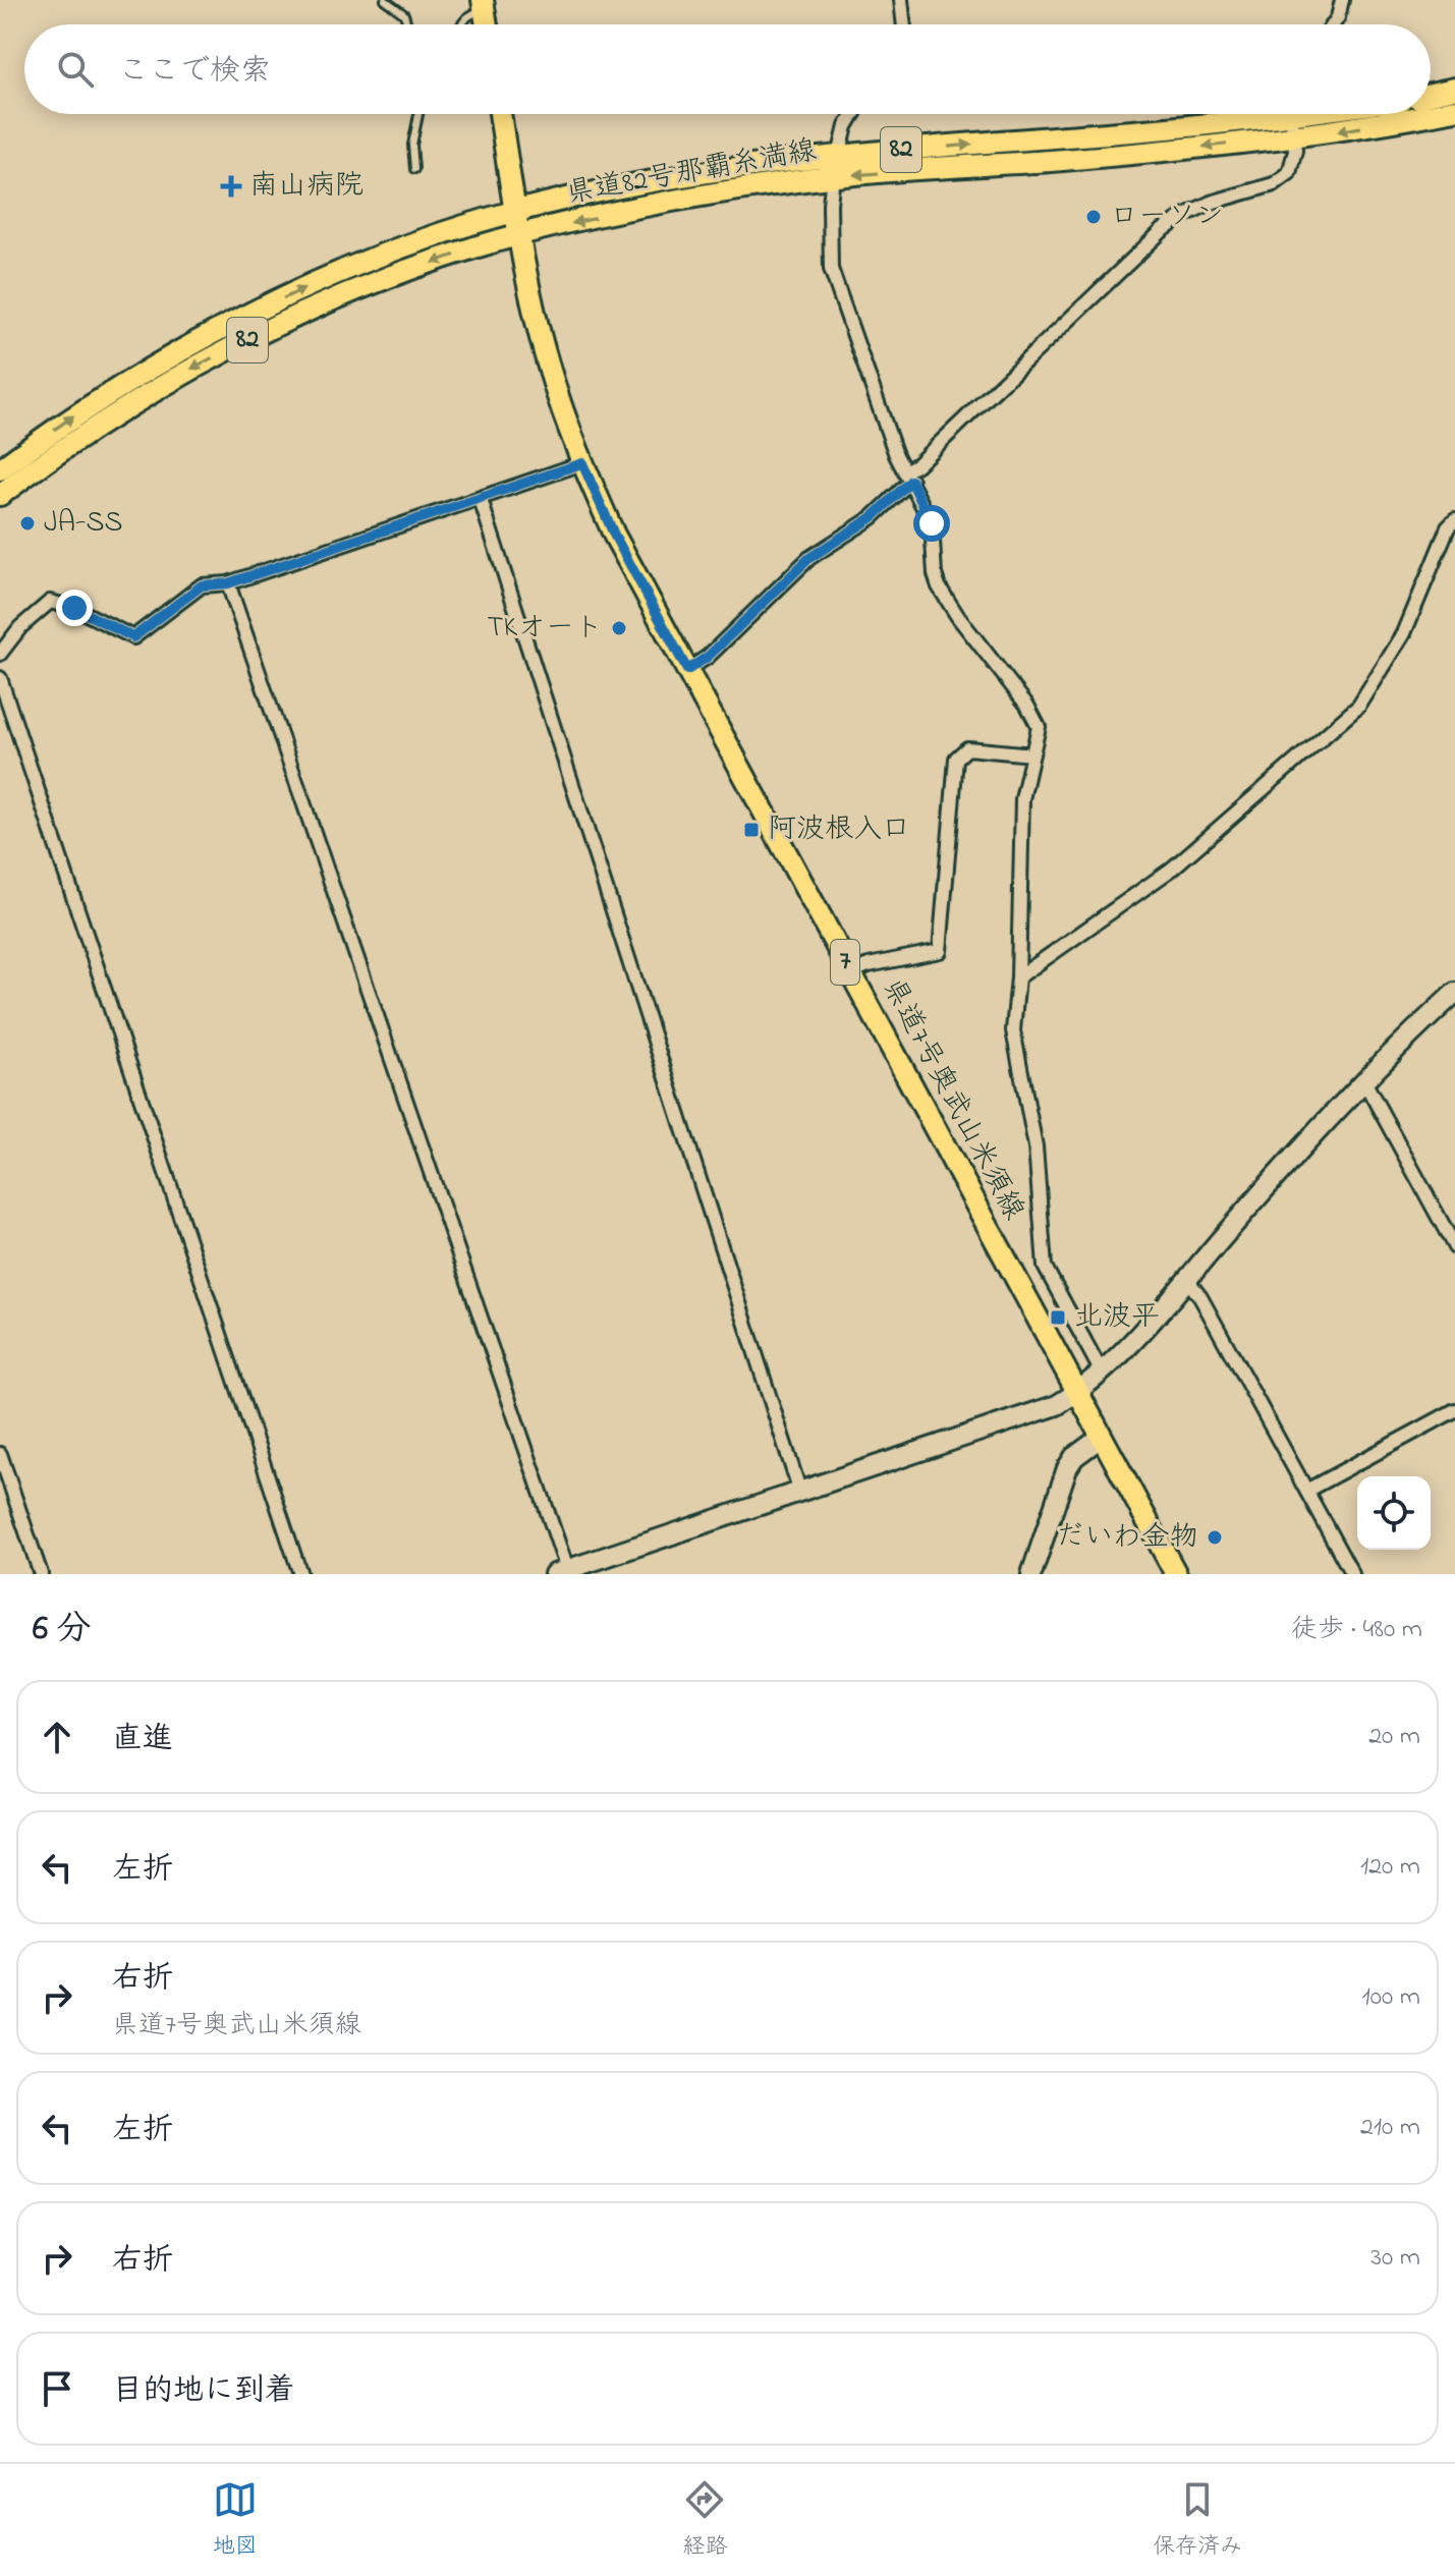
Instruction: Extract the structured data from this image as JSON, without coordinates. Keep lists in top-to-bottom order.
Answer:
{
  "streets": {
    "main road": [
      "82",
      "県道82号那覇糸満線",
      "7",
      "県道7号奥武山米須線"
    ]
  },
  "crossings": [
    ["県道82号那覇糸満線", "県道7号奥武山米須線"]
  ],
  "places": {
    "health": ["南山病院"],
    "other": [
      "ローソン",
      "JA-SS",
      "TKオート",
      "だいわ金物"
    ],
    "transit": ["阿波根入口", "北波平"]
  },
  "page": {
    "search": "ここで検索",
    "heading": ["6 分", "徒歩 · 480 m"],
    "list": [
      ["直進", "20 m"],
      ["左折", "120 m"],
      ["右折", "県道7号奥武山米須線", "100 m"],
      ["左折", "210 m"],
      ["右折", "30 m"],
      "目的地に到着"
    ],
    "nav": ["地図", "経路", "保存済み"]
  }
}
